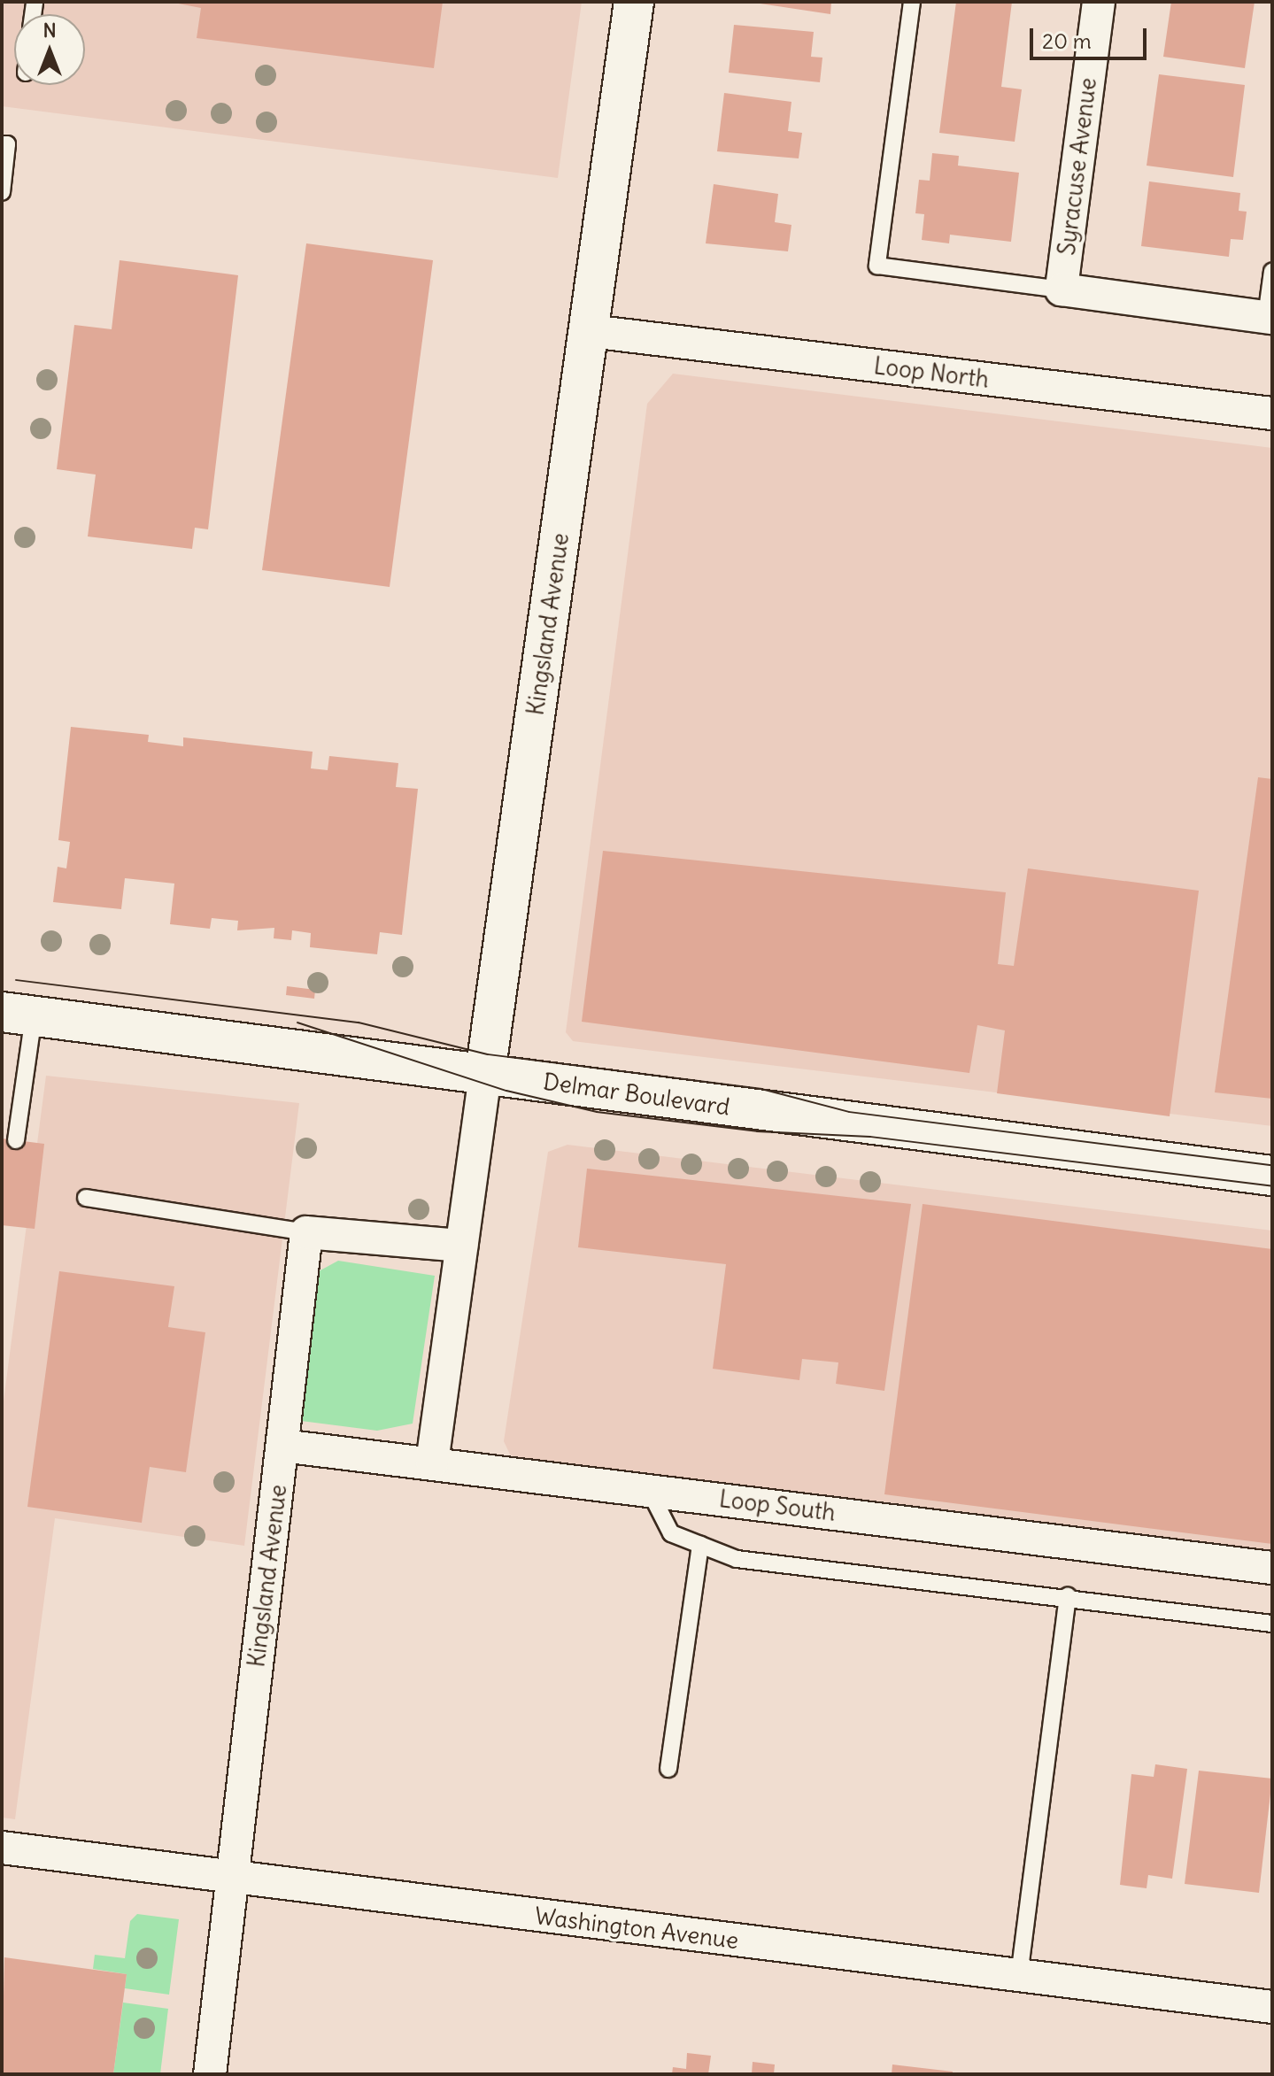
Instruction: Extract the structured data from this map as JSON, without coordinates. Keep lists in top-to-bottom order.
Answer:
{
  "streets": {
    "main road": ["Kingsland Avenue", "Delmar Boulevard"],
    "street": [
      "Syracuse Avenue",
      "Loop North",
      "Loop South",
      "Washington Avenue"
    ]
  },
  "crossings": [
    ["Loop North", "Kingsland Avenue"],
    ["Kingsland Avenue", "Delmar Boulevard"],
    ["Kingsland Avenue", "Loop South"],
    ["Kingsland Avenue", "Washington Avenue"]
  ],
  "scale_bar": "20 m",
  "north": "top"
}
